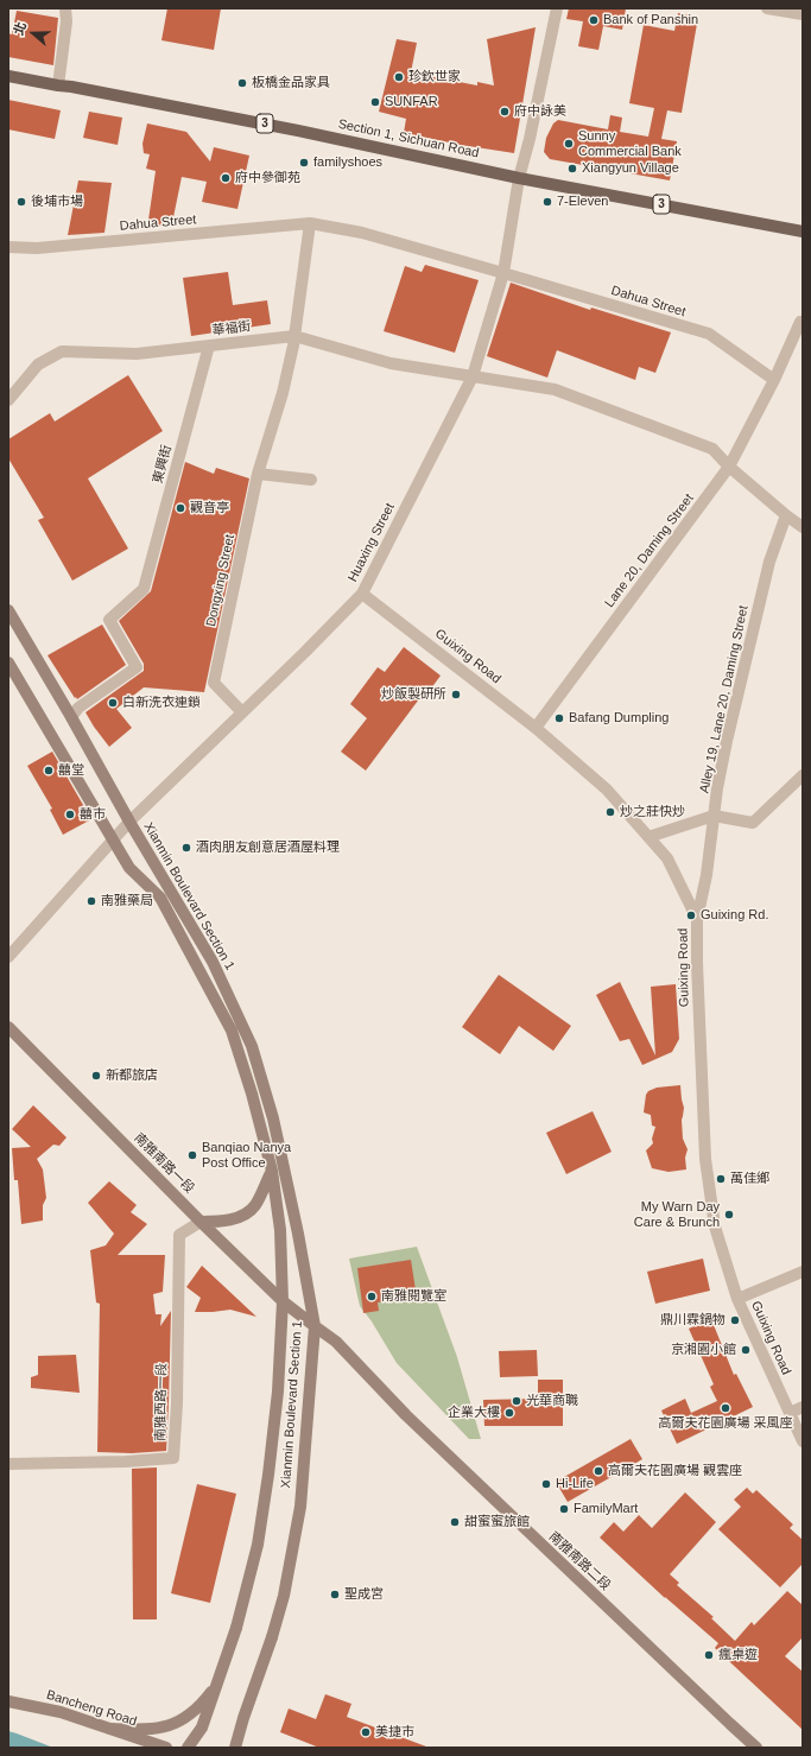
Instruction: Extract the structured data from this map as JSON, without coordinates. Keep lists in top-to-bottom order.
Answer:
{
  "streets": {
    "main road": [
      "3",
      "Section 1, Sichuan Road",
      "Xianmin Boulevard Section 1",
      "南雅南路一段",
      "南雅南路二段",
      "Bancheng Road"
    ],
    "street": [
      "Dahua Street",
      "華福街",
      "東興街",
      "Huaxing Street",
      "Lane 20, Daming Street",
      "Dongxing Street",
      "Guixing Road",
      "Alley 19, Lane 20, Daming Street",
      "南雅西路一段"
    ]
  },
  "crossings": [
    ["Dahua Street", "Huaxing Street"],
    ["華福街", "東興街"],
    ["華福街", "Huaxing Street"],
    ["華福街", "Lane 20, Daming Street"],
    ["華福街", "Dongxing Street"],
    ["東興街", "Xianmin Boulevard Section 1"],
    ["Huaxing Street", "Dongxing Street"],
    ["Huaxing Street", "Guixing Road"],
    ["Huaxing Street", "Xianmin Boulevard Section 1"],
    ["Lane 20, Daming Street", "Guixing Road"],
    ["Guixing Road", "Alley 19, Lane 20, Daming Street"],
    ["Xianmin Boulevard Section 1", "南雅南路一段"],
    ["Xianmin Boulevard Section 1", "南雅南路二段"],
    ["南雅南路一段", "南雅西路一段"],
    ["南雅南路一段", "南雅南路二段"]
  ],
  "places": [
    "Bank of Panshin",
    "珍欽世家",
    "板橋金品家具",
    "SUNFAR",
    "府中詠美",
    "Sunny Commercial Bank",
    "familyshoes",
    "Xiangyun Village",
    "府中參御苑",
    "後埔市場",
    "7-Eleven",
    "觀音亭",
    "炒飯製研所",
    "白新洗衣連鎖",
    "Bafang Dumpling",
    "囍堂",
    "炒之莊快炒",
    "囍市",
    "酒肉朋友創意居酒屋料理",
    "南雅藥局",
    "Guixing Rd.",
    "新都旅店",
    "Banqiao Nanya Post Office",
    "萬佳鄉",
    "My Warn Day Care & Brunch",
    "南雅閱覽室",
    "鼎川霖鍋物",
    "京湘園小館",
    "光華商職",
    "高爾夫花園廣場 采風座",
    "企業大樓",
    "高爾夫花園廣場 觀雲座",
    "Hi-Life",
    "FamilyMart",
    "甜蜜蜜旅館",
    "聖成宮",
    "瘋桌遊",
    "美捷市"
  ],
  "north": "left"
}
